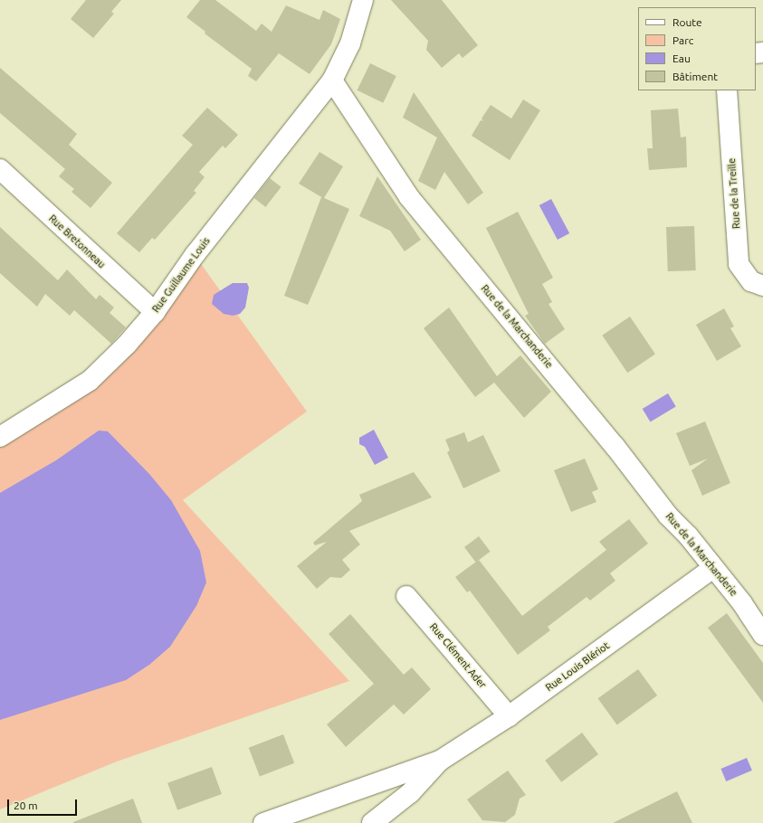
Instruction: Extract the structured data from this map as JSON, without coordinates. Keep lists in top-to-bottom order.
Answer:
{
  "streets": {
    "street": [
      "Rue de la Treille",
      "Rue Bretonneau",
      "Rue Guillaume Louis",
      "Rue de la Marchanderie",
      "Rue Clément Ader",
      "Rue Louis Blériot"
    ]
  },
  "crossings": [
    ["Rue Bretonneau", "Rue Guillaume Louis"],
    ["Rue Guillaume Louis", "Rue de la Marchanderie"],
    ["Rue de la Marchanderie", "Rue Louis Blériot"],
    ["Rue Clément Ader", "Rue Louis Blériot"]
  ],
  "legend": [
    "Route",
    "Parc",
    "Eau",
    "Bâtiment"
  ],
  "scale_bar": "20 m"
}
